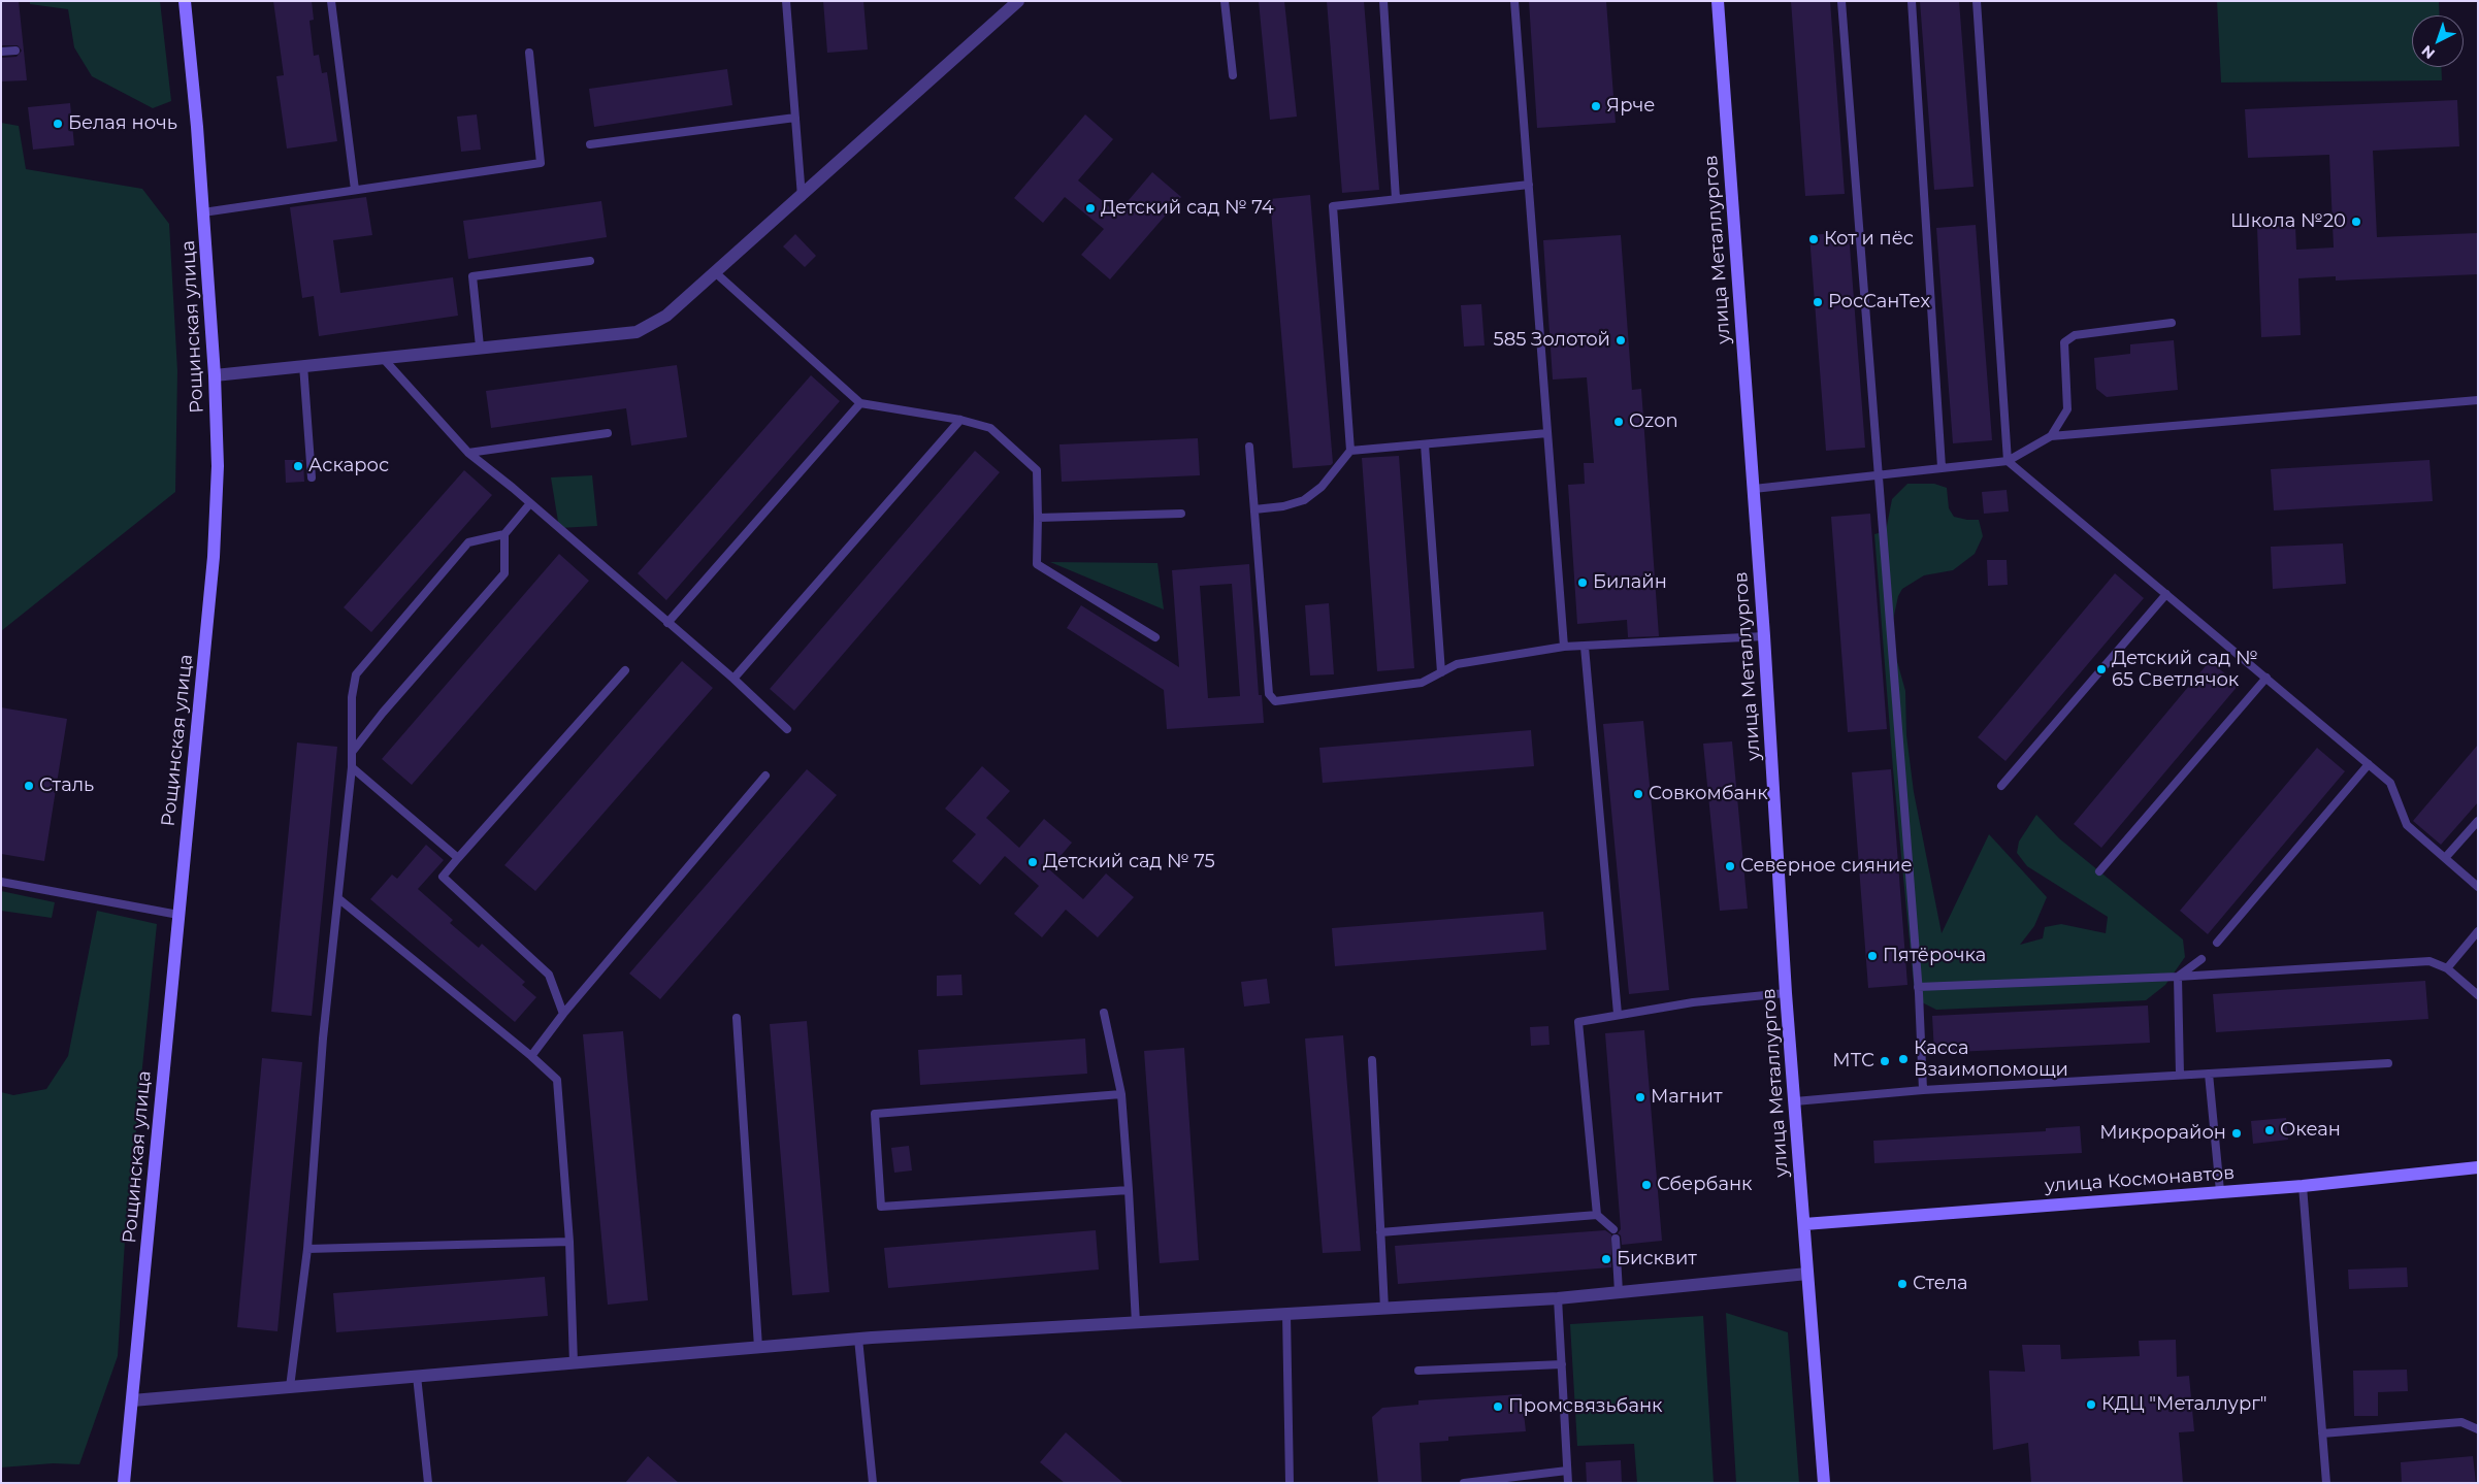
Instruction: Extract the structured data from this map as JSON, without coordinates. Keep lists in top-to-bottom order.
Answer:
{
  "streets": {
    "main road": ["улица Металлургов", "Рощинская улица", "улица Космонавтов"]
  },
  "crossings": [
    ["улица Металлургов", "улица Космонавтов"]
  ],
  "places": [
    "Ярче",
    "Белая ночь",
    "Детский сад № 74",
    "Школа №20",
    "Кот и пёс",
    "РосСанТех",
    "585 Золотой",
    "Ozon",
    "Аскарос",
    "Билайн",
    "Детский сад № 65 Светлячок",
    "Сталь",
    "Совкомбанк",
    "Детский сад № 75",
    "Северное сияние",
    "Пятёрочка",
    "Касса Взаимопомощи",
    "МТС",
    "Магнит",
    "Океан",
    "Микрорайон",
    "Сбербанк",
    "Бисквит",
    "Стела",
    "КДЦ \"Металлург\"",
    "Промсвязьбанк"
  ],
  "north": "bottom left"
}
